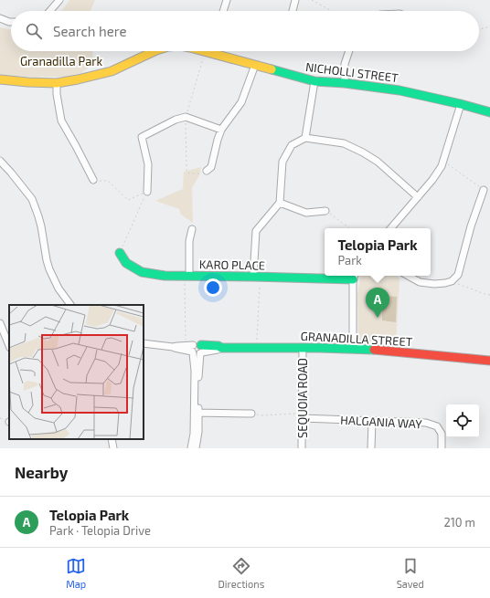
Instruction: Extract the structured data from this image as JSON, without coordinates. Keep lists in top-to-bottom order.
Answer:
{
  "streets": {
    "street": [
      "NICHOLLI STREET",
      "KARO PLACE",
      "GRANADILLA STREET",
      "SEQUOIA ROAD",
      "HALGANIA WAY"
    ]
  },
  "crossings": [
    ["GRANADILLA STREET", "SEQUOIA ROAD"],
    ["SEQUOIA ROAD", "HALGANIA WAY"]
  ],
  "parks": ["Granadilla Park"],
  "page": {
    "search": "Search here",
    "popup": ["Telopia Park", "Park"],
    "pins": "A",
    "heading": "Nearby",
    "list": [
      {
        "mark": "A",
        "name": "Telopia Park",
        "note": "Park · Telopia Drive",
        "value": "210 m"
      }
    ],
    "nav": ["Map", "Directions", "Saved"]
  }
}
